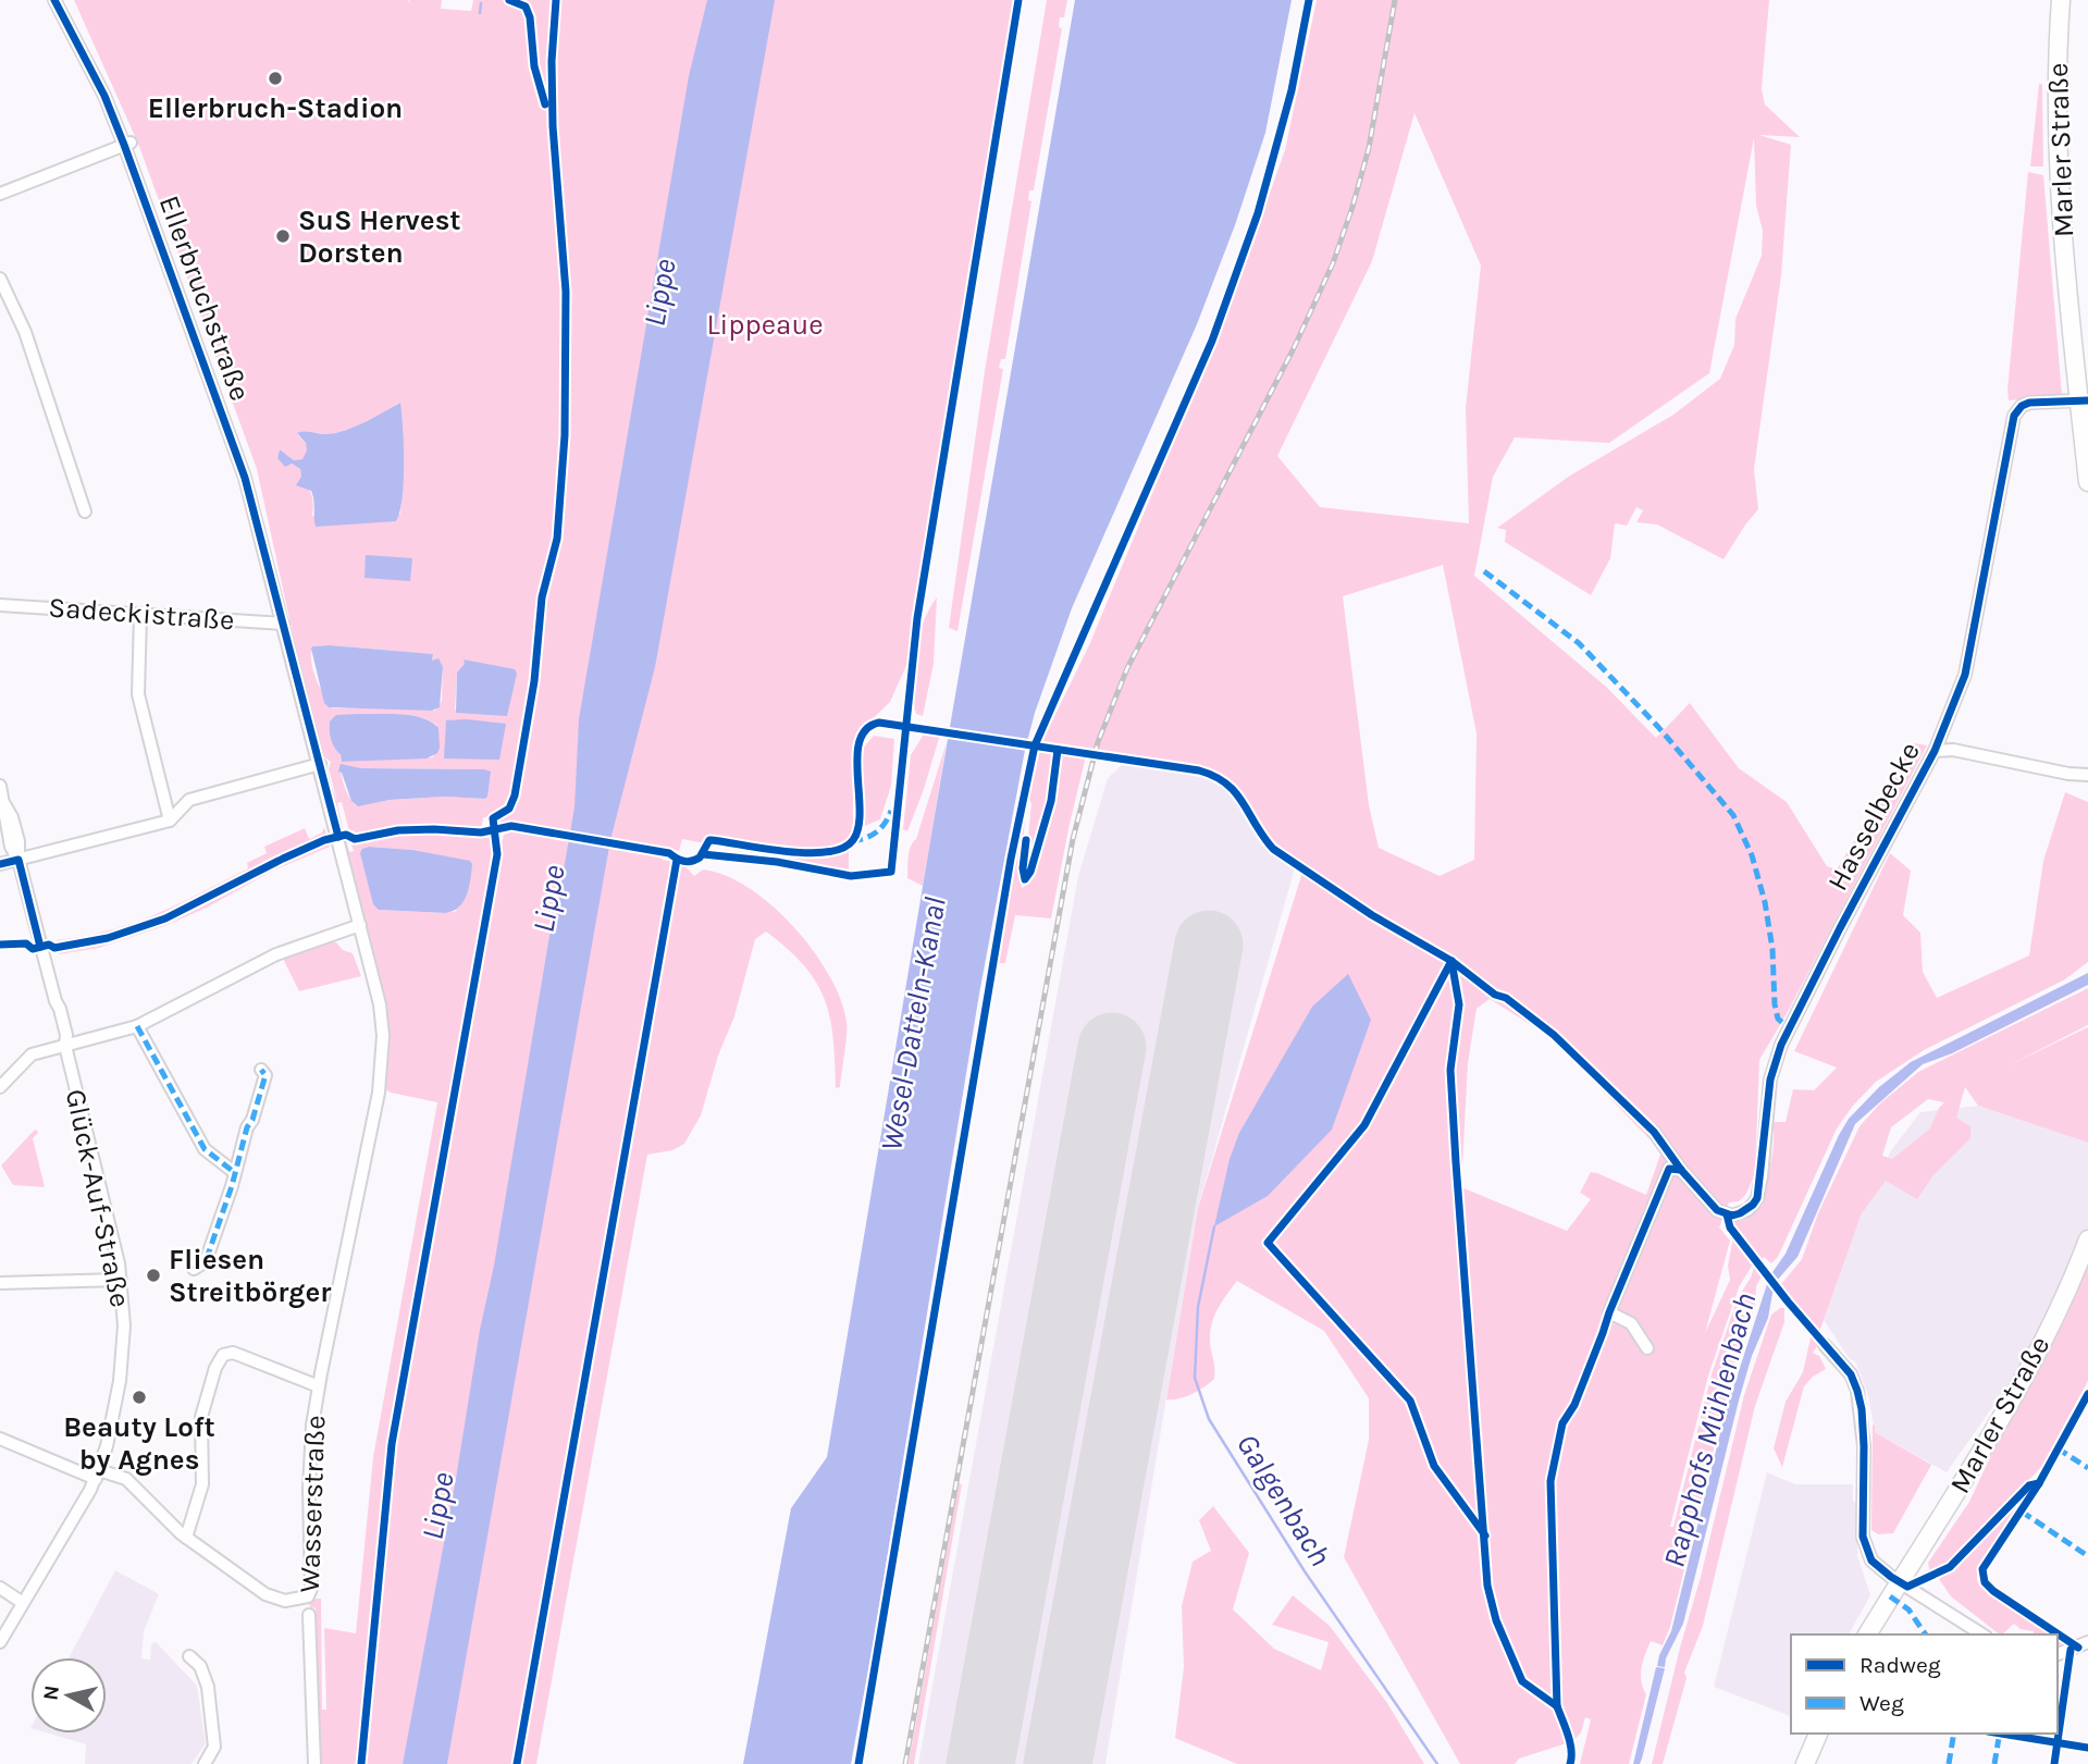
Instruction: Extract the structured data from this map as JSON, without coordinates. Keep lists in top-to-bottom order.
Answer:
{
  "streets": {
    "main road": ["Marler Straße"],
    "street": [
      "Ellerbruchstraße",
      "Sadeckistraße",
      "Hasselbecke",
      "Glück-Auf-Straße",
      "Wasserstraße"
    ]
  },
  "crossings": [
    ["Marler Straße", "Hasselbecke"],
    ["Ellerbruchstraße", "Sadeckistraße"],
    ["Ellerbruchstraße", "Wasserstraße"],
    ["Sadeckistraße", "Wasserstraße"]
  ],
  "water": [
    "Lippe",
    "Wesel-Datteln-Kanal",
    "Rapphofs Mühlenbach",
    "Galgenbach"
  ],
  "parks": ["Lippeaue"],
  "places": [
    "Ellerbruch-Stadion",
    "SuS Hervest Dorsten",
    "Fliesen Streitbörger",
    "Beauty Loft by Agnes"
  ],
  "legend": ["Radweg", "Weg"],
  "north": "left"
}
